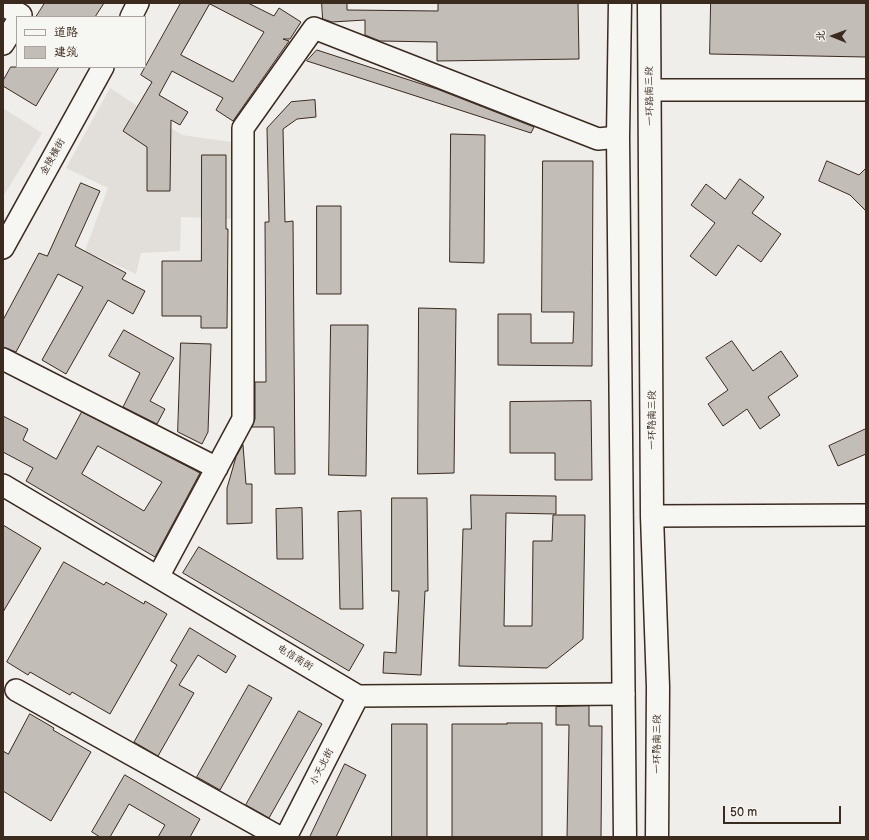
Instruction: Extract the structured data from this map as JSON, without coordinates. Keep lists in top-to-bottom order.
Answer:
{
  "streets": {
    "main road": ["一环路南三段"],
    "street": ["金陵横街", "电信南街", "小天北街"]
  },
  "crossings": [
    ["电信南街", "小天北街"]
  ],
  "legend": ["道路", "建筑"],
  "scale_bar": "50 m",
  "north": "left"
}
